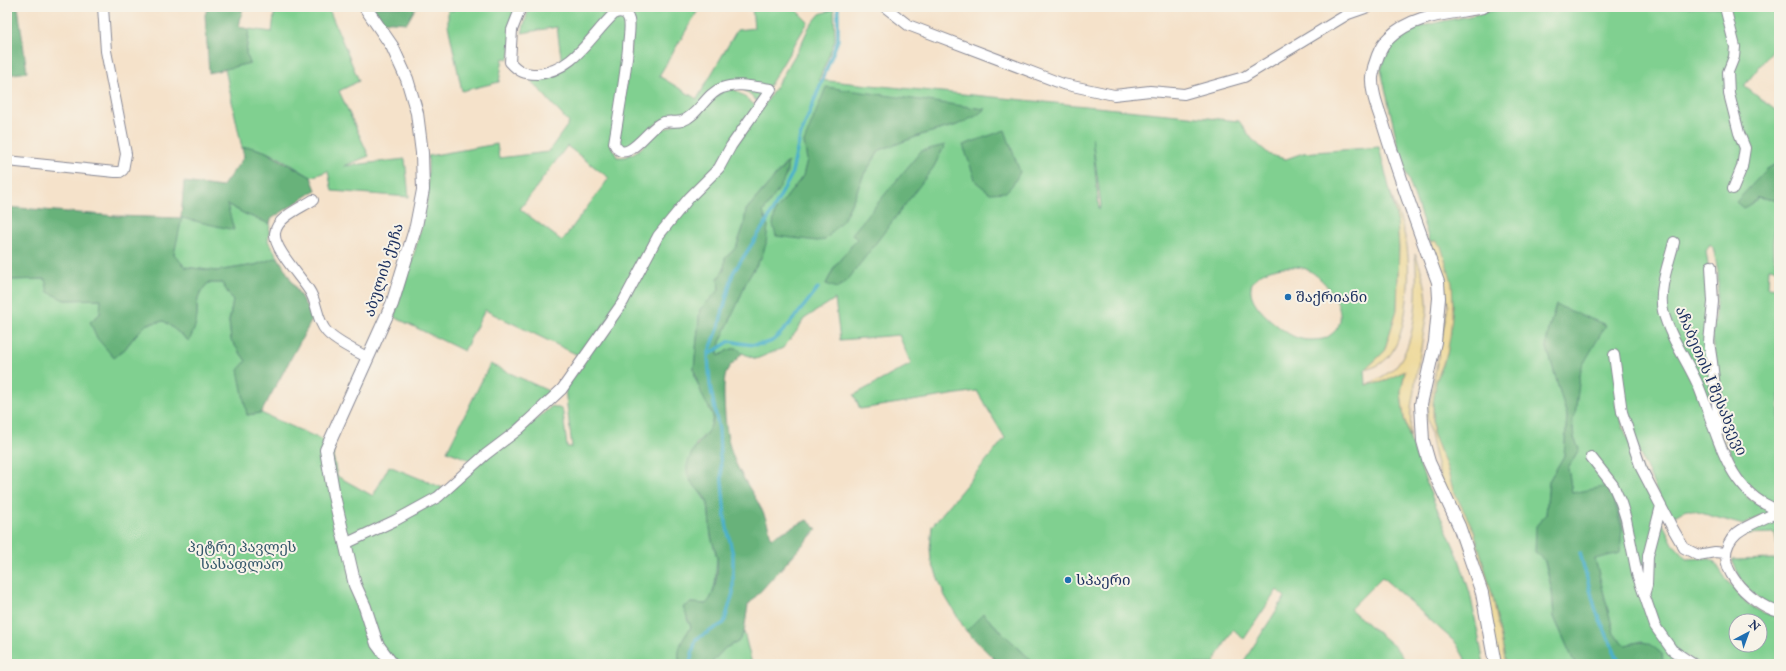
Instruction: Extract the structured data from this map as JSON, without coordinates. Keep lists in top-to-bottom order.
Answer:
{
  "streets": {
    "street": ["აბულის ქუჩა", "აჩაბეთის I შესახვევი"]
  },
  "parks": ["პეტრე პავლეს სასაფლაო"],
  "places": ["შაქრიანი", "სპაერი"],
  "north": "top right"
}
